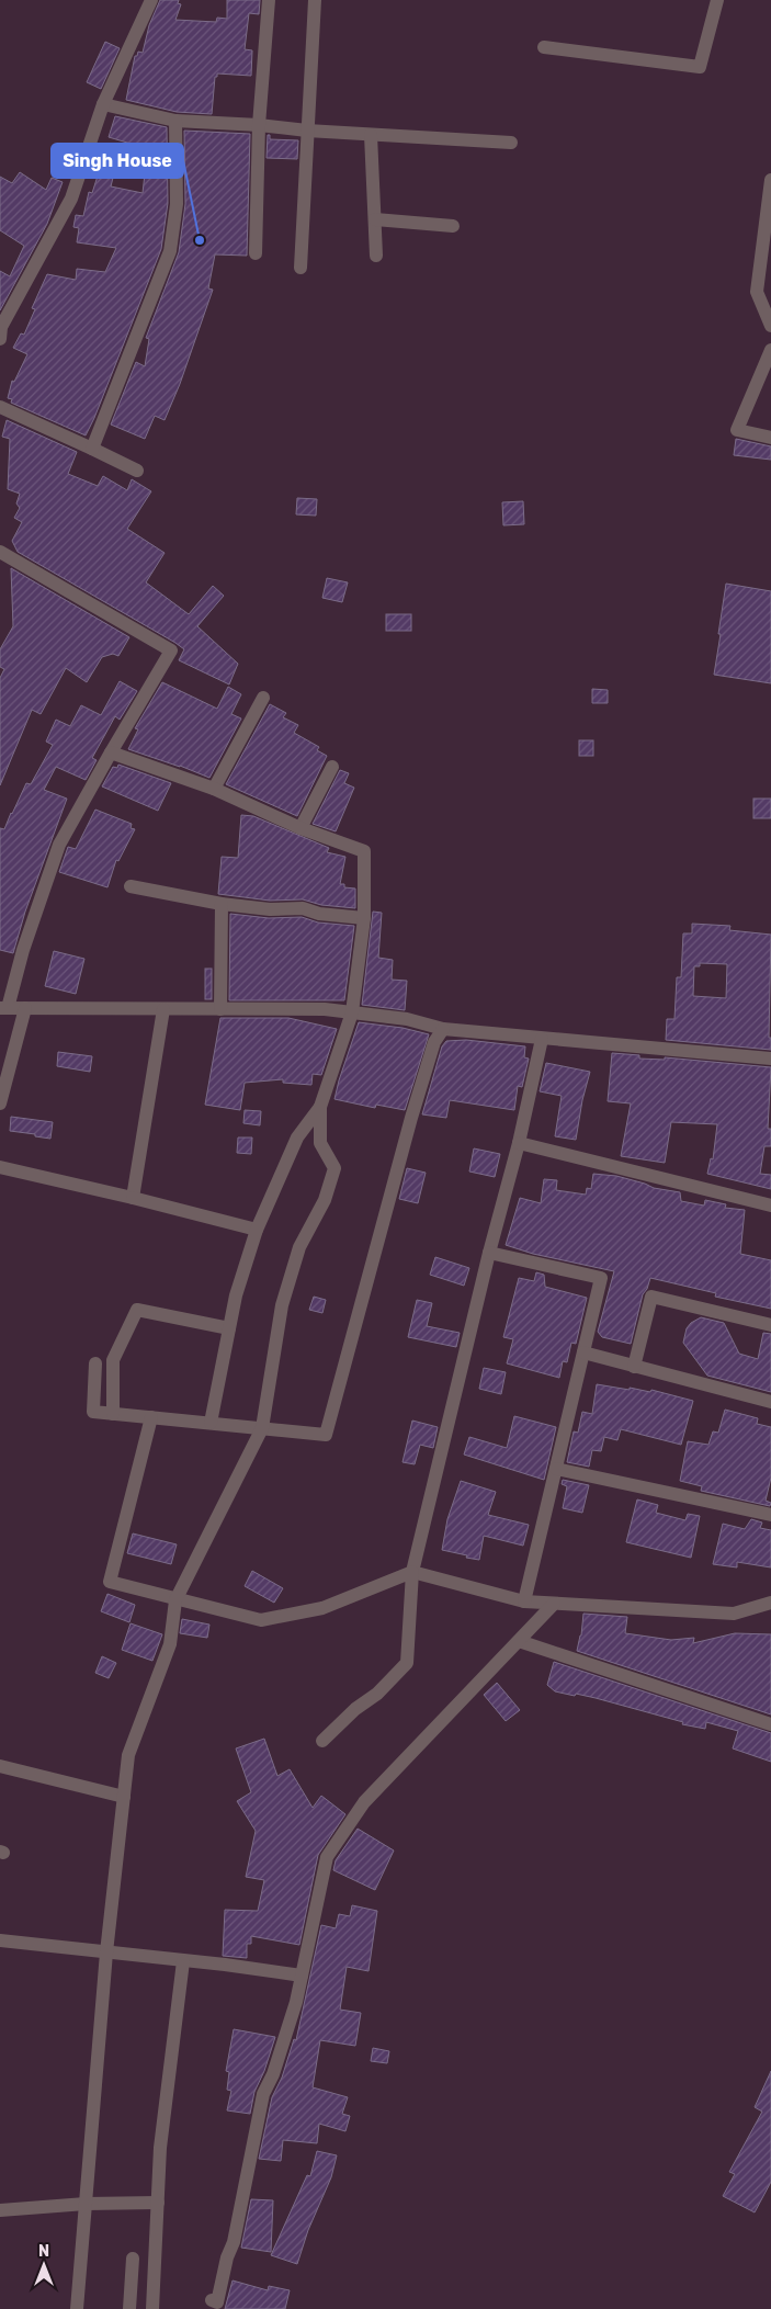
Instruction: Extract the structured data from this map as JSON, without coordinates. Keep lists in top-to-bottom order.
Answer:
{
  "places": ["Singh House"],
  "north": "top"
}
